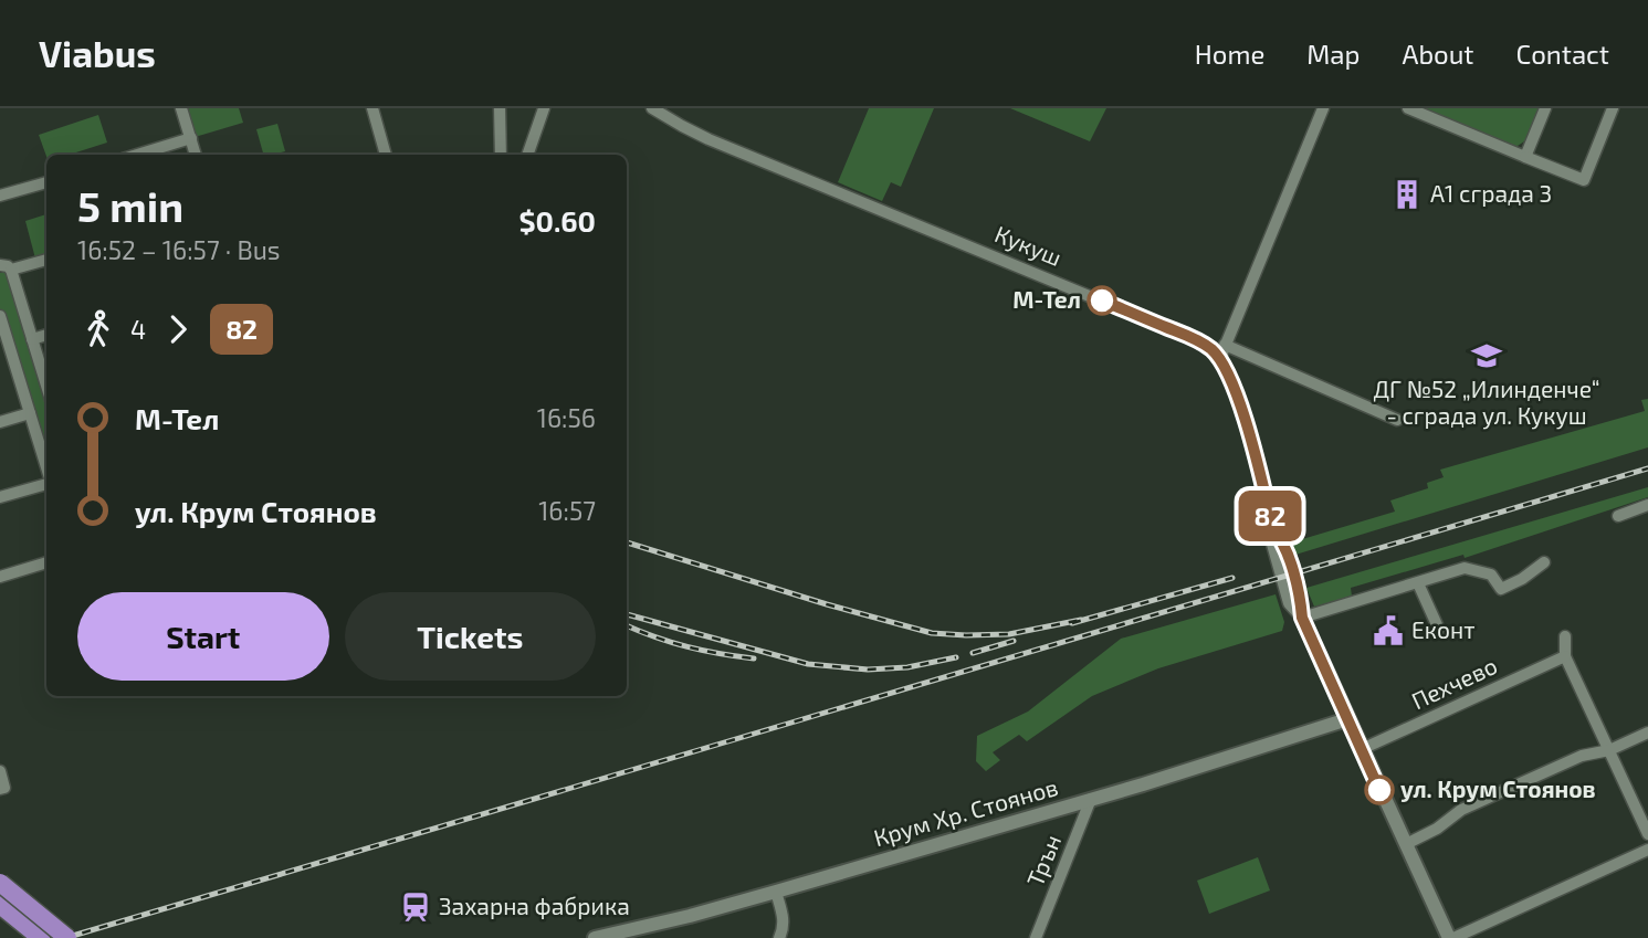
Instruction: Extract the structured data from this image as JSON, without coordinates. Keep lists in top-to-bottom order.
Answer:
{
  "streets": {
    "street": [
      "Кукуш",
      "Пехчево",
      "Крум Хр. Стоянов",
      "Трън"
    ]
  },
  "crossings": [
    ["Крум Хр. Стоянов", "Трън"]
  ],
  "places": {
    "building": ["А1 сграда 3"],
    "other": ["М-Тел", "ул. Крум Стоянов"],
    "school or university": ["ДГ №52 „Илинденче“ - сграда ул. Кукуш"],
    "public building": ["Еконт"],
    "station": ["Захарна фабрика"]
  },
  "lines": ["bus line 82"],
  "page": {
    "header": "Viabus",
    "nav": [
      "Home",
      "Map",
      "About",
      "Contact"
    ],
    "on_map": "82",
    "heading": ["5 min", "16:52 – 16:57 · Bus", "$0.60"],
    "legs": ["4", "82"],
    "list": [
      {
        "name": "М-Тел",
        "value": "16:56"
      },
      {
        "name": "ул. Крум Стоянов",
        "value": "16:57"
      }
    ],
    "buttons": ["Start", "Tickets"]
  }
}
